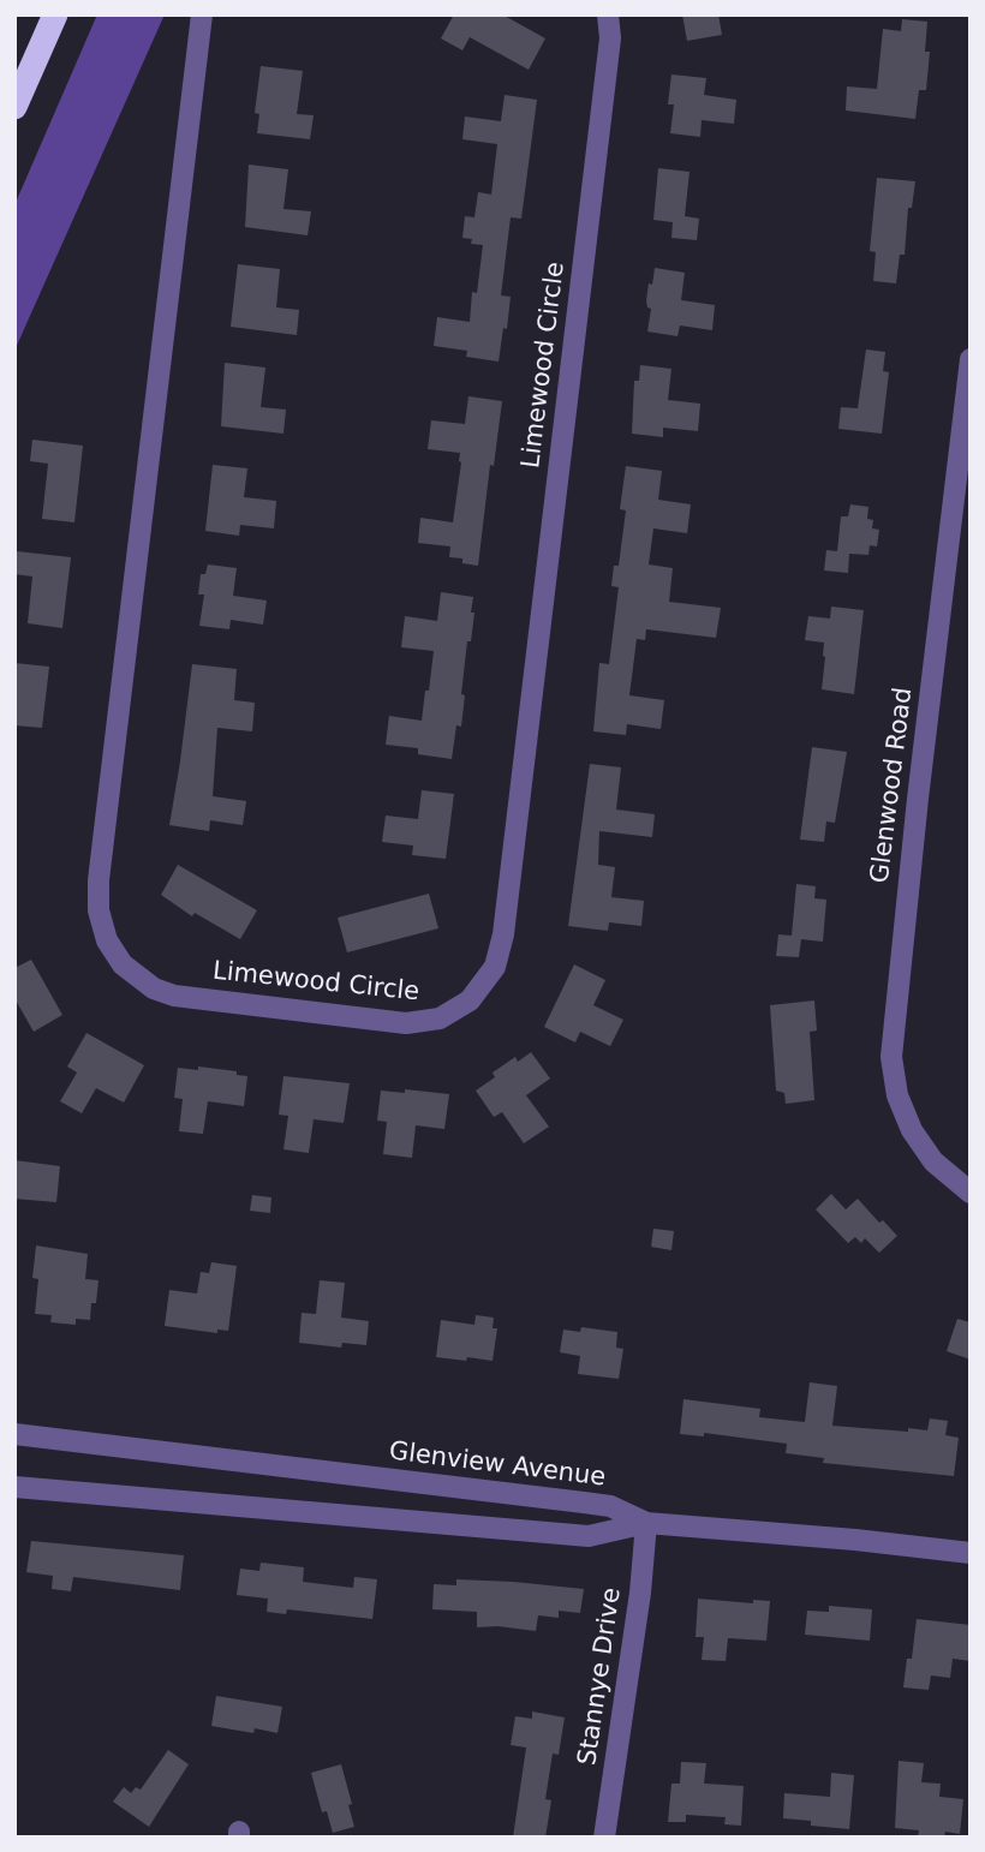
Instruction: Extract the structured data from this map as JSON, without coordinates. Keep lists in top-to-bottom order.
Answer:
{
  "streets": {
    "street": [
      "Limewood Circle",
      "Glenwood Road",
      "Glenview Avenue",
      "Stannye Drive"
    ]
  },
  "crossings": [
    ["Glenview Avenue", "Stannye Drive"]
  ]
}
